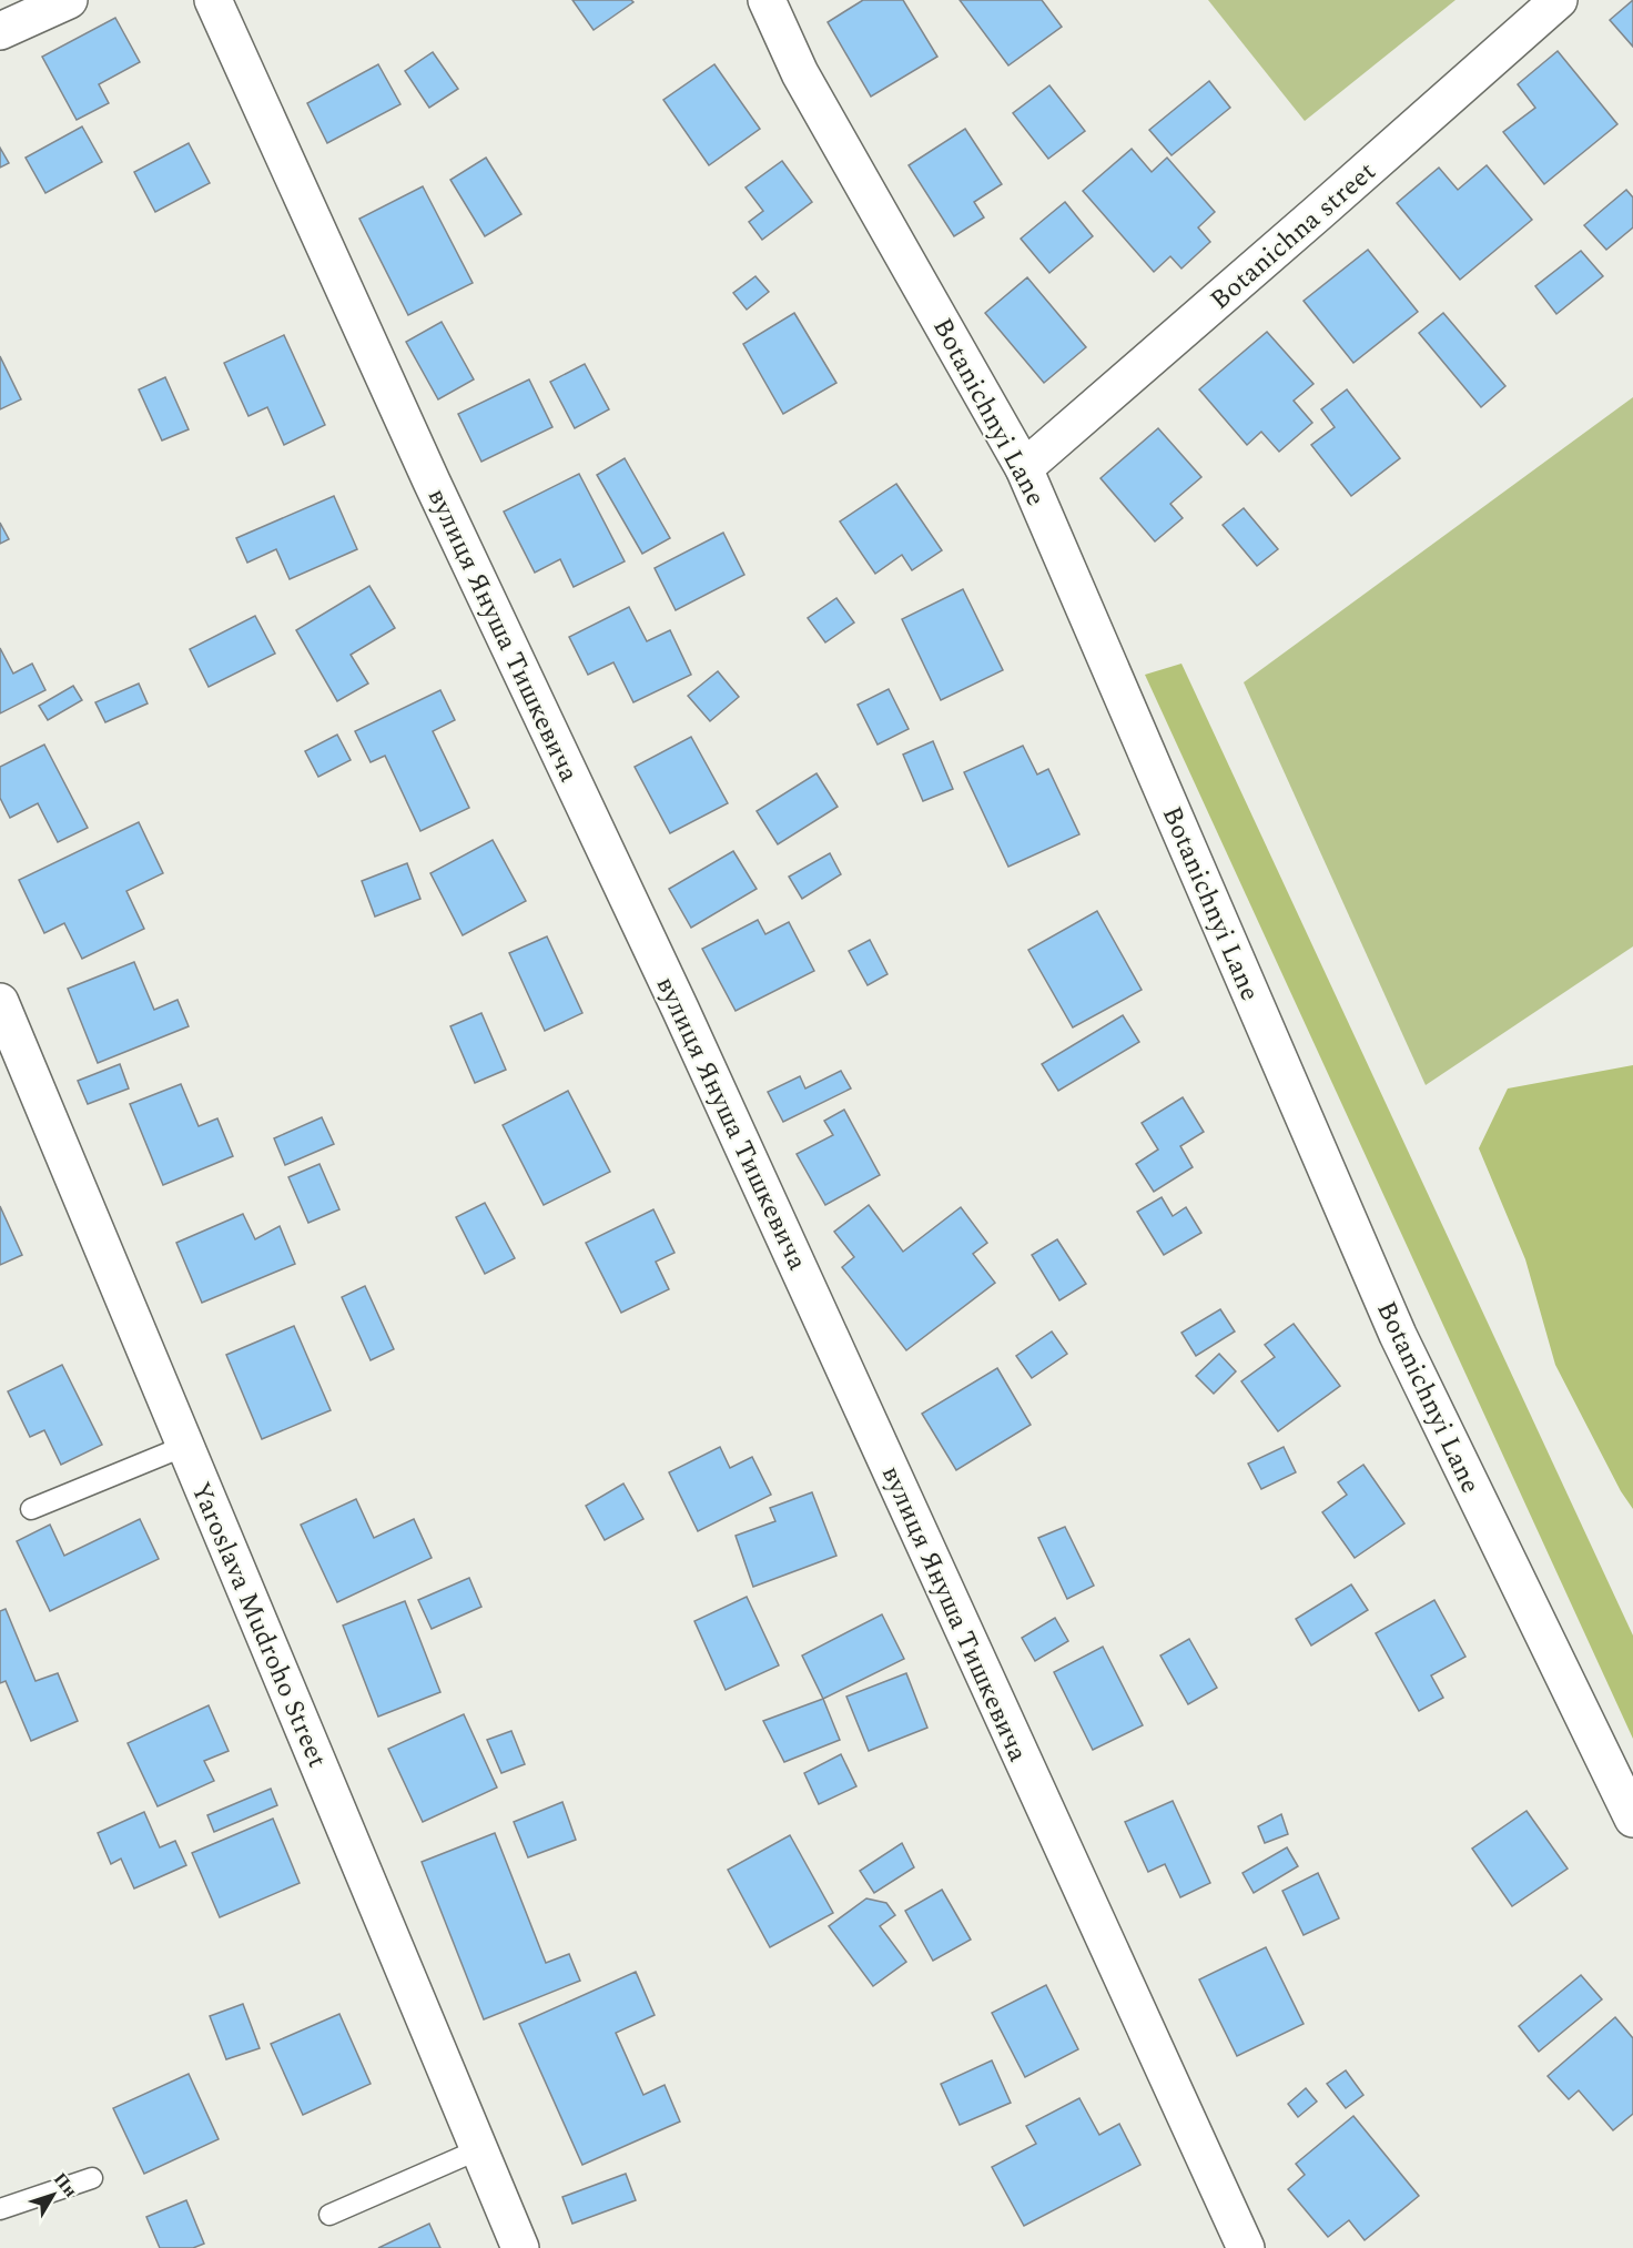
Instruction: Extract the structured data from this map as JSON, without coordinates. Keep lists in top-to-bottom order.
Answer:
{
  "streets": {
    "street": [
      "Botanichna street",
      "Botanichnyi Lane",
      "вулиця Януша Тишкевича",
      "Yaroslava Mudroho Street"
    ]
  },
  "crossings": [
    ["Botanichna street", "Botanichnyi Lane"]
  ],
  "north": "top right"
}
